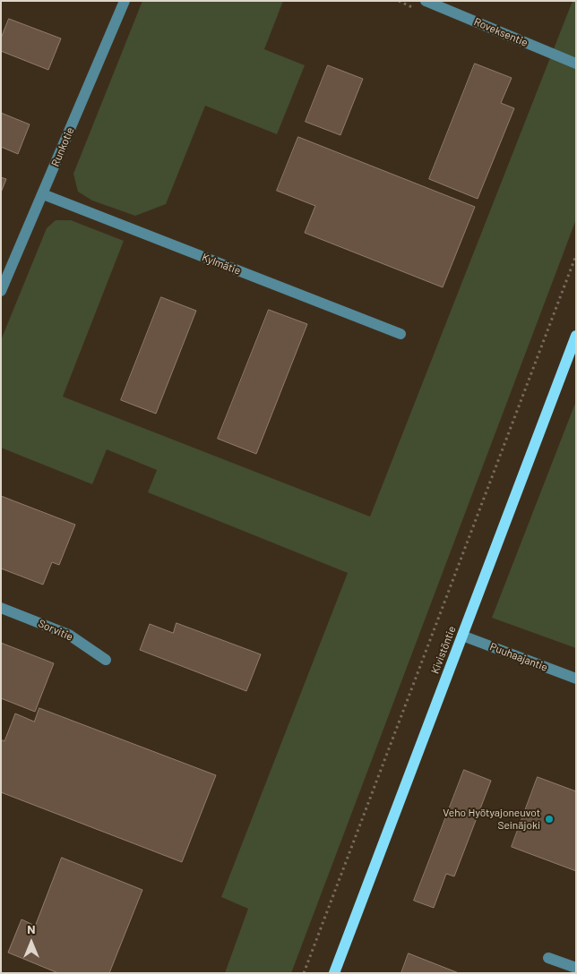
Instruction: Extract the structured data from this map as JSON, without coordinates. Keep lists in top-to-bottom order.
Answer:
{
  "streets": {
    "main road": ["Kivistöntie"],
    "street": [
      "Roveksentie",
      "Runkotie",
      "Kylmätie",
      "Sorvitie",
      "Puuhaajantie"
    ]
  },
  "crossings": [
    ["Runkotie", "Kylmätie"],
    ["Kivistöntie", "Puuhaajantie"]
  ],
  "places": ["Veho Hyötyajoneuvot Seinäjoki"],
  "north": "top"
}
